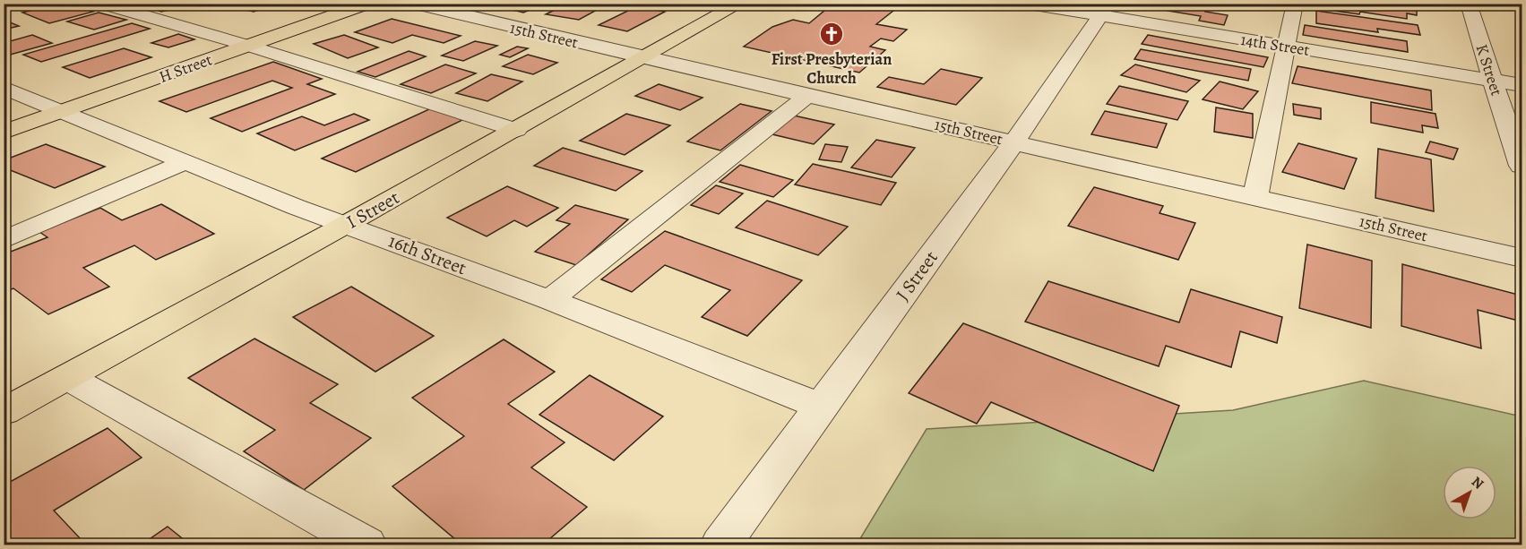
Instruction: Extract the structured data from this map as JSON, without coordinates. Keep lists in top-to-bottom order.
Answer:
{
  "streets": {
    "main road": ["H Street", "I Street"],
    "street": [
      "15th Street",
      "14th Street",
      "K Street",
      "16th Street",
      "J Street"
    ]
  },
  "crossings": [
    ["15th Street", "I Street"],
    ["15th Street", "J Street"],
    ["14th Street", "K Street"],
    ["14th Street", "J Street"],
    ["H Street", "16th Street"],
    ["I Street", "16th Street"],
    ["16th Street", "J Street"]
  ],
  "places": {
    "church": ["First Presbyterian Church"]
  },
  "north": "top right"
}
